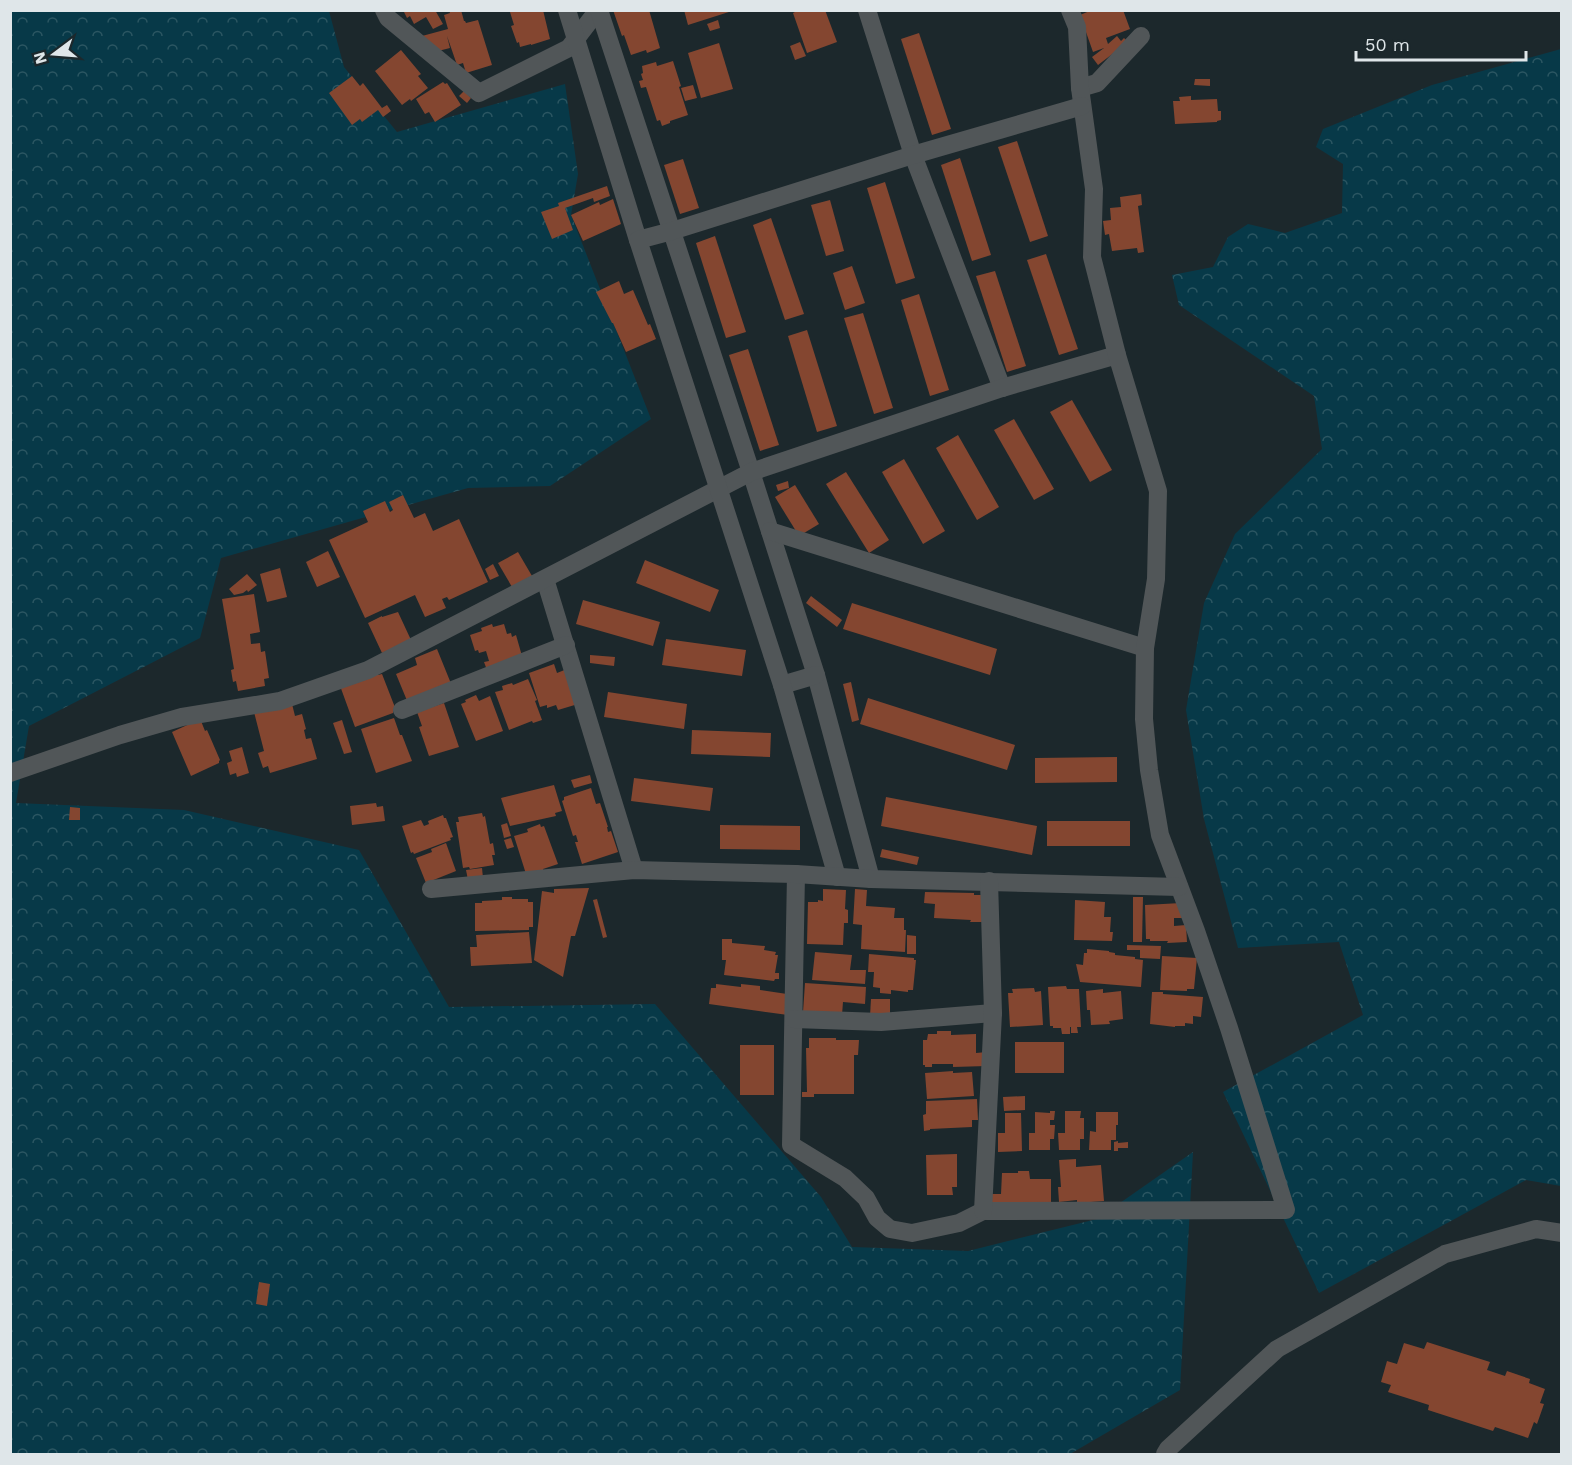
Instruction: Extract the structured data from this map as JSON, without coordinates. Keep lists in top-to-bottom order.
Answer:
{
  "scale_bar": "50 m",
  "north": "left"
}
